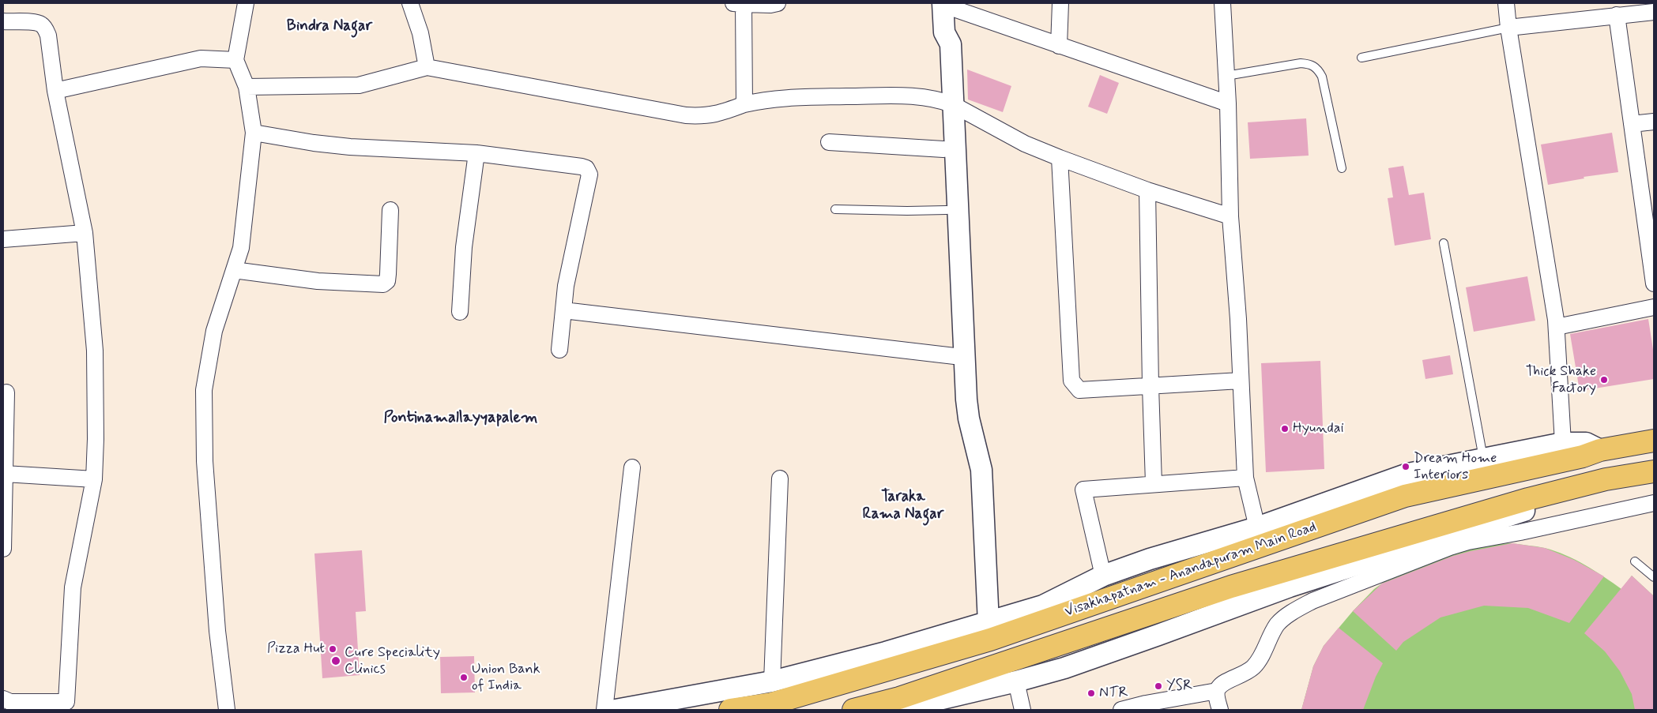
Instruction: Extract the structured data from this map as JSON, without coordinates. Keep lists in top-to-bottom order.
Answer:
{
  "streets": {
    "main road": ["Visakhapatnam - Anandapuram Main Road"]
  },
  "districts": ["Bindra Nagar", "Pontinamallayyapalem", "Taraka Rama Nagar"],
  "places": [
    "Thick Shake Factory",
    "Hyundai",
    "Dream Home Interiors",
    "Pizza Hut",
    "Cure Speciality Clinics",
    "Union Bank of India",
    "YSR",
    "NTR"
  ]
}
